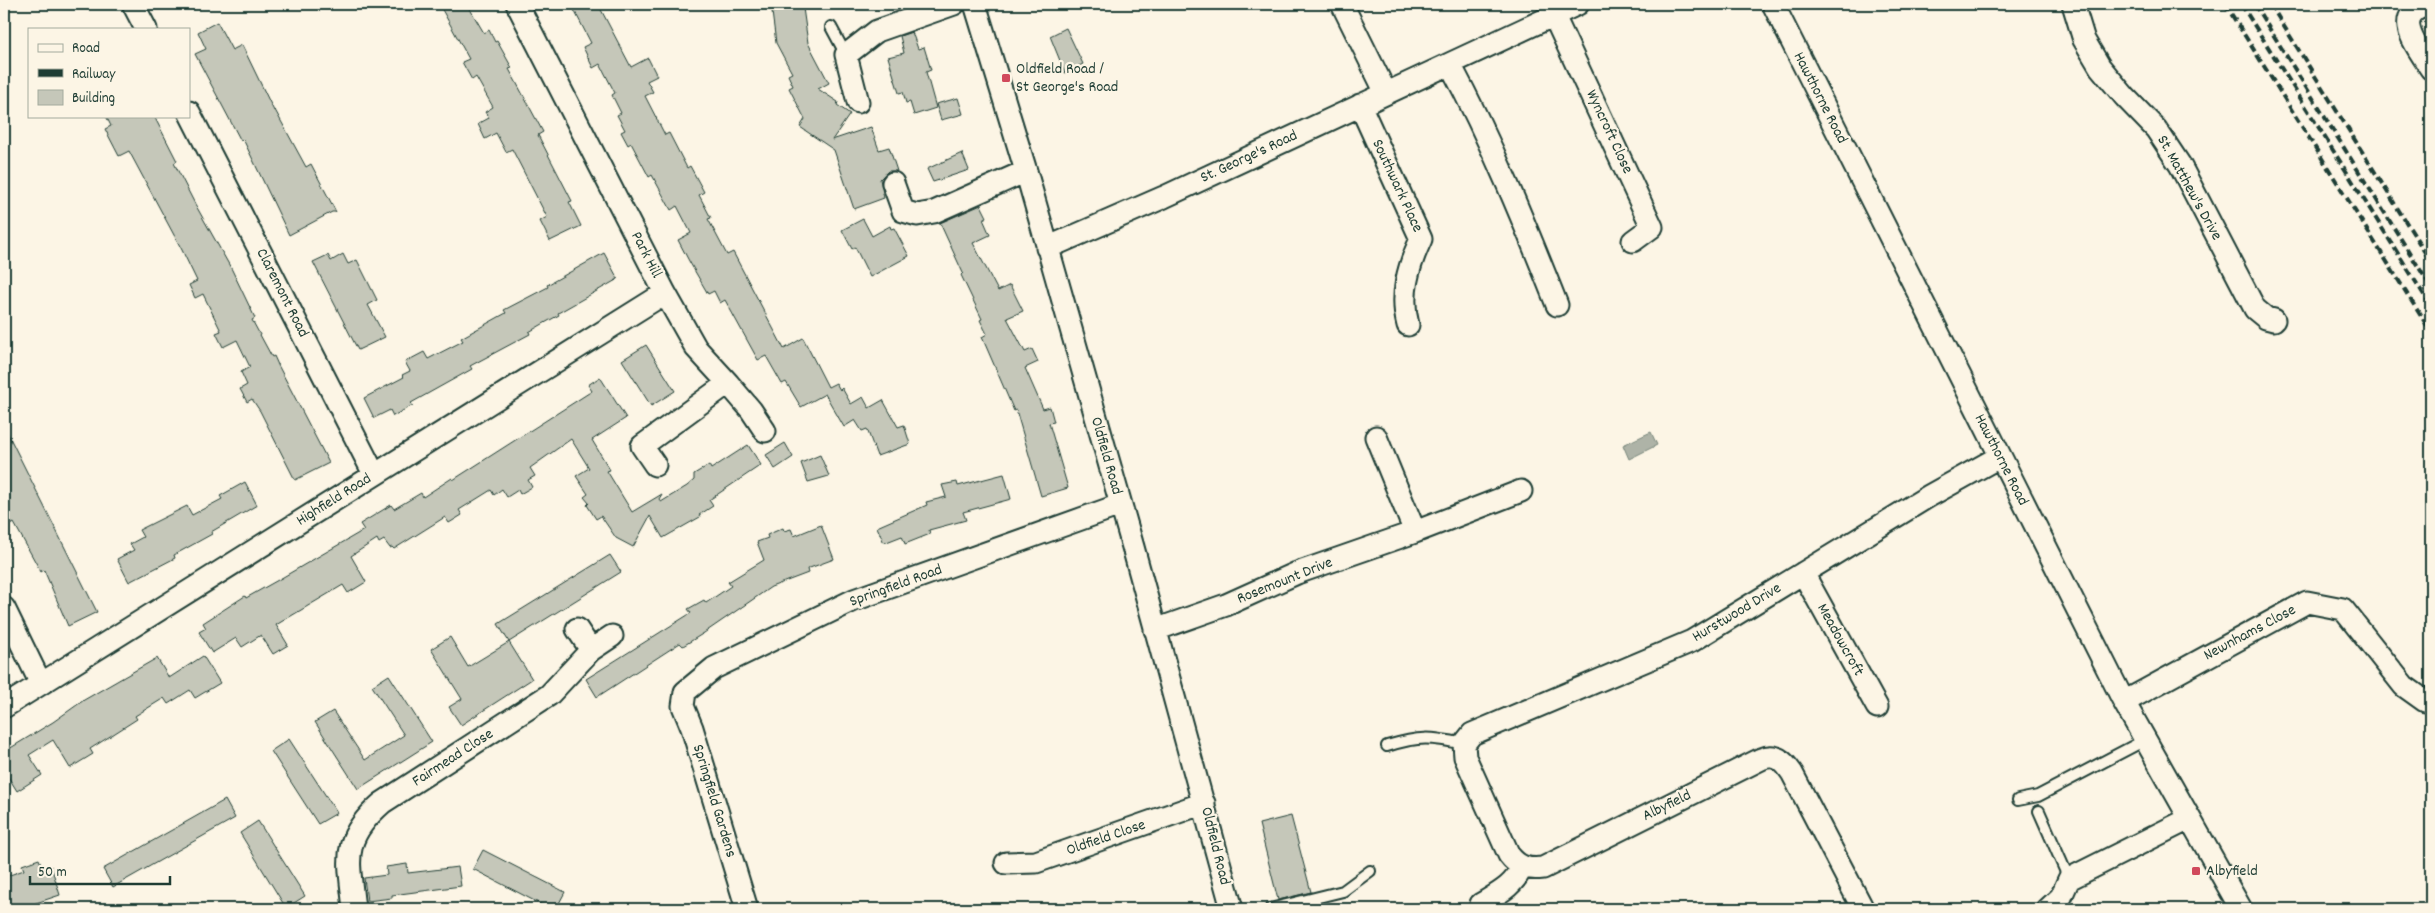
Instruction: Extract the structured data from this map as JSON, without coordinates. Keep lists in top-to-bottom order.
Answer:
{
  "streets": {
    "street": [
      "Hawthorne Road",
      "Wyncroft Close",
      "St. George's Road",
      "Southwark Place",
      "St. Matthew's Drive",
      "Park Hill",
      "Claremont Road",
      "Oldfield Road",
      "Highfield Road",
      "Rosemount Drive",
      "Springfield Road",
      "Hurstwood Drive",
      "Newnhams Close",
      "Meadowcroft",
      "Fairmead Close",
      "Springfield Gardens",
      "Albyfield",
      "Oldfield Close"
    ]
  },
  "crossings": [
    ["Hawthorne Road", "Hurstwood Drive"],
    ["Hawthorne Road", "Newnhams Close"],
    ["Wyncroft Close", "St. George's Road"],
    ["St. George's Road", "Southwark Place"],
    ["St. George's Road", "Oldfield Road"],
    ["Park Hill", "Highfield Road"],
    ["Claremont Road", "Highfield Road"],
    ["Oldfield Road", "Rosemount Drive"],
    ["Oldfield Road", "Springfield Road"],
    ["Oldfield Road", "Oldfield Close"],
    ["Springfield Road", "Springfield Gardens"],
    ["Hurstwood Drive", "Meadowcroft"]
  ],
  "places": {
    "transit": ["Oldfield Road / St George's Road", "Albyfield"]
  },
  "legend": ["Road", "Railway", "Building"],
  "scale_bar": "50 m"
}
